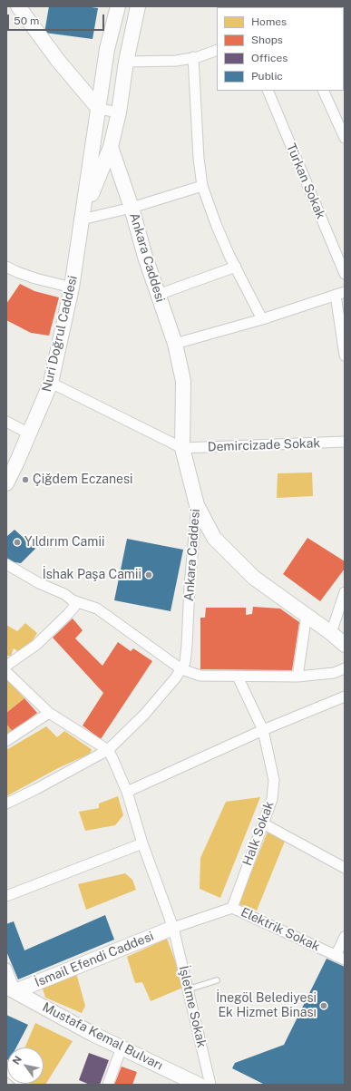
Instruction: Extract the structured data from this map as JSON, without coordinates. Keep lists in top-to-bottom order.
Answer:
{
  "streets": {
    "main road": [
      "Ankara Caddesi",
      "Nuri Doğrul Caddesi",
      "İsmail Efendi Caddesi",
      "Mustafa Kemal Bulvarı"
    ],
    "street": [
      "Türkan Sokak",
      "Demircizade Sokak",
      "Halk Sokak",
      "Elektrik Sokak",
      "İşletme Sokak"
    ]
  },
  "crossings": [
    ["Ankara Caddesi", "Nuri Doğrul Caddesi"],
    ["Ankara Caddesi", "Demircizade Sokak"],
    ["Ankara Caddesi", "İşletme Sokak"],
    ["Halk Sokak", "Elektrik Sokak"],
    ["Elektrik Sokak", "İsmail Efendi Caddesi"],
    ["Elektrik Sokak", "İşletme Sokak"],
    ["İsmail Efendi Caddesi", "İşletme Sokak"],
    ["İsmail Efendi Caddesi", "Mustafa Kemal Bulvarı"]
  ],
  "places": [
    "Çiğdem Eczanesi",
    "Yıldırım Camii",
    "İshak Paşa Camii",
    "İnegöl Belediyesi Ek Hizmet Binası"
  ],
  "legend": [
    "Homes",
    "Shops",
    "Offices",
    "Public"
  ],
  "scale_bar": "50 m",
  "north": "top left"
}
